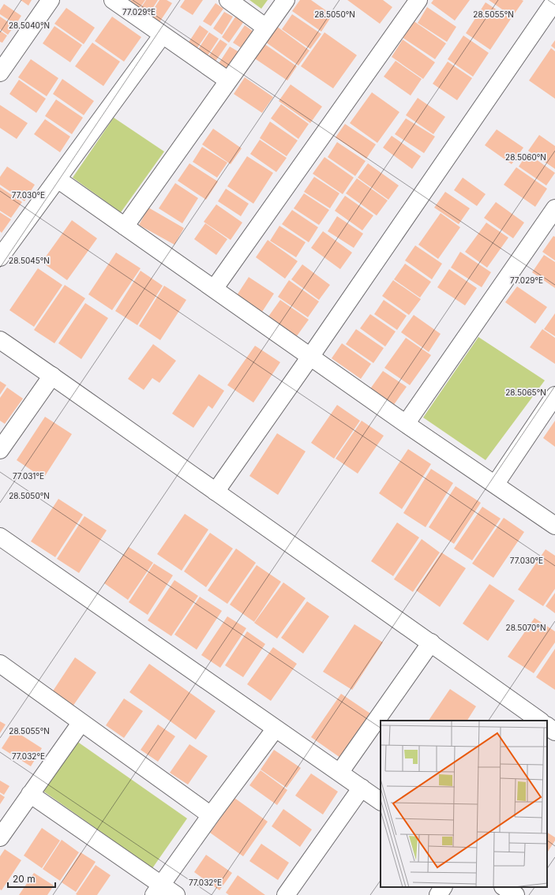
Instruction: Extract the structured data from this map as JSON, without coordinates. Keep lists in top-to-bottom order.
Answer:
{
  "scale_bar": "20 m",
  "coordinates": [
    "77.029°E",
    "28.5050°N",
    "28.5055°N",
    "28.5040°N",
    "28.5060°N",
    "77.030°E",
    "28.5045°N",
    "28.5065°N",
    "77.031°E",
    "28.5070°N",
    "77.032°E"
  ]
}
